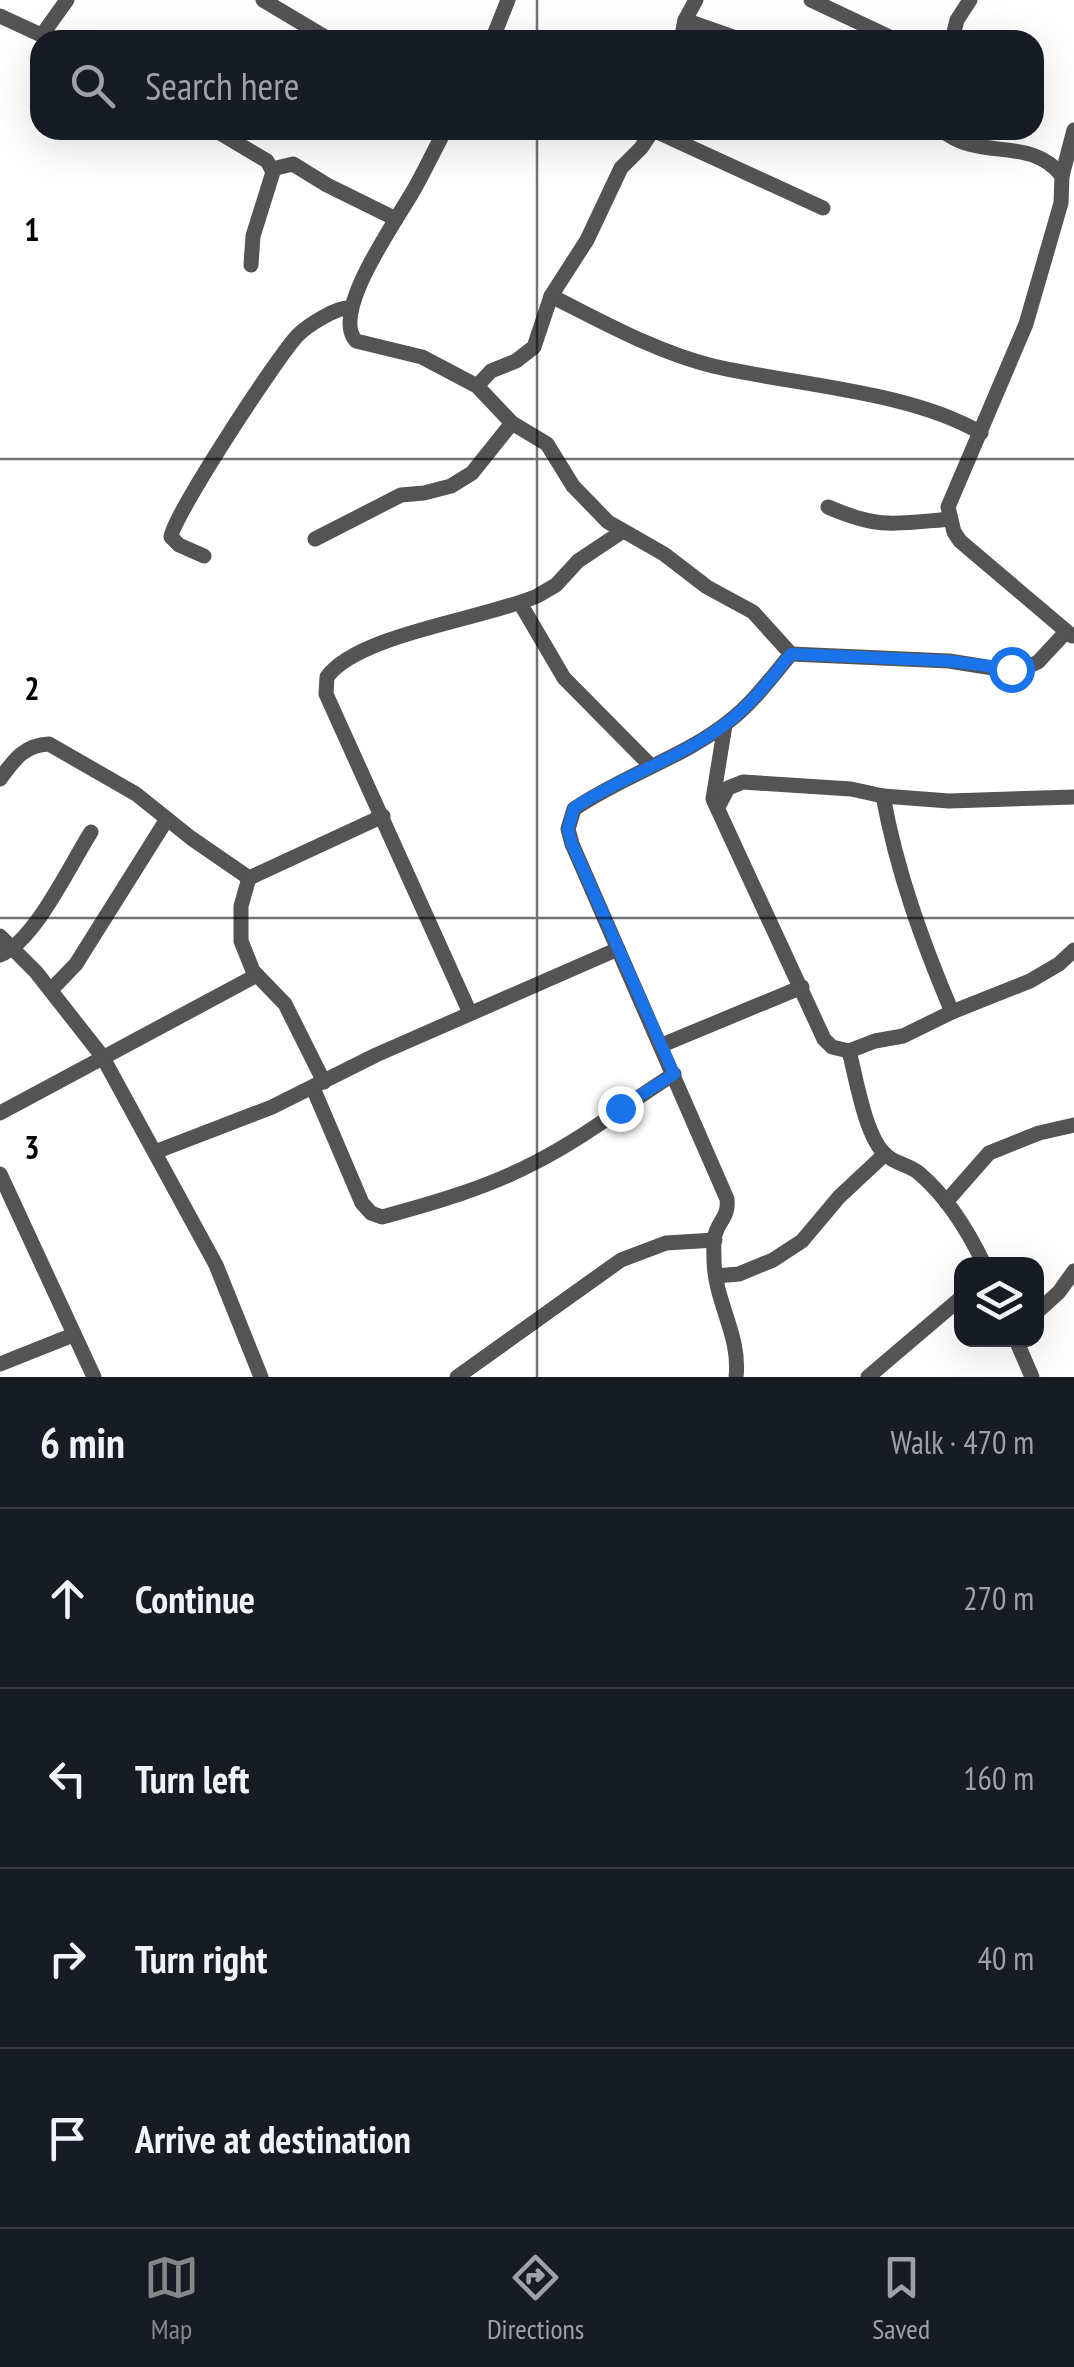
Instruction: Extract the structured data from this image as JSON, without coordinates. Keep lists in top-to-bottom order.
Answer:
{
  "page": {
    "search": "Search here",
    "heading": ["6 min", "Walk · 470 m"],
    "list": [
      ["Continue", "270 m"],
      ["Turn left", "160 m"],
      ["Turn right", "40 m"],
      "Arrive at destination"
    ],
    "nav": ["Map", "Directions", "Saved"]
  },
  "grid": {
    "rows": ["1", "2", "3"]
  }
}
